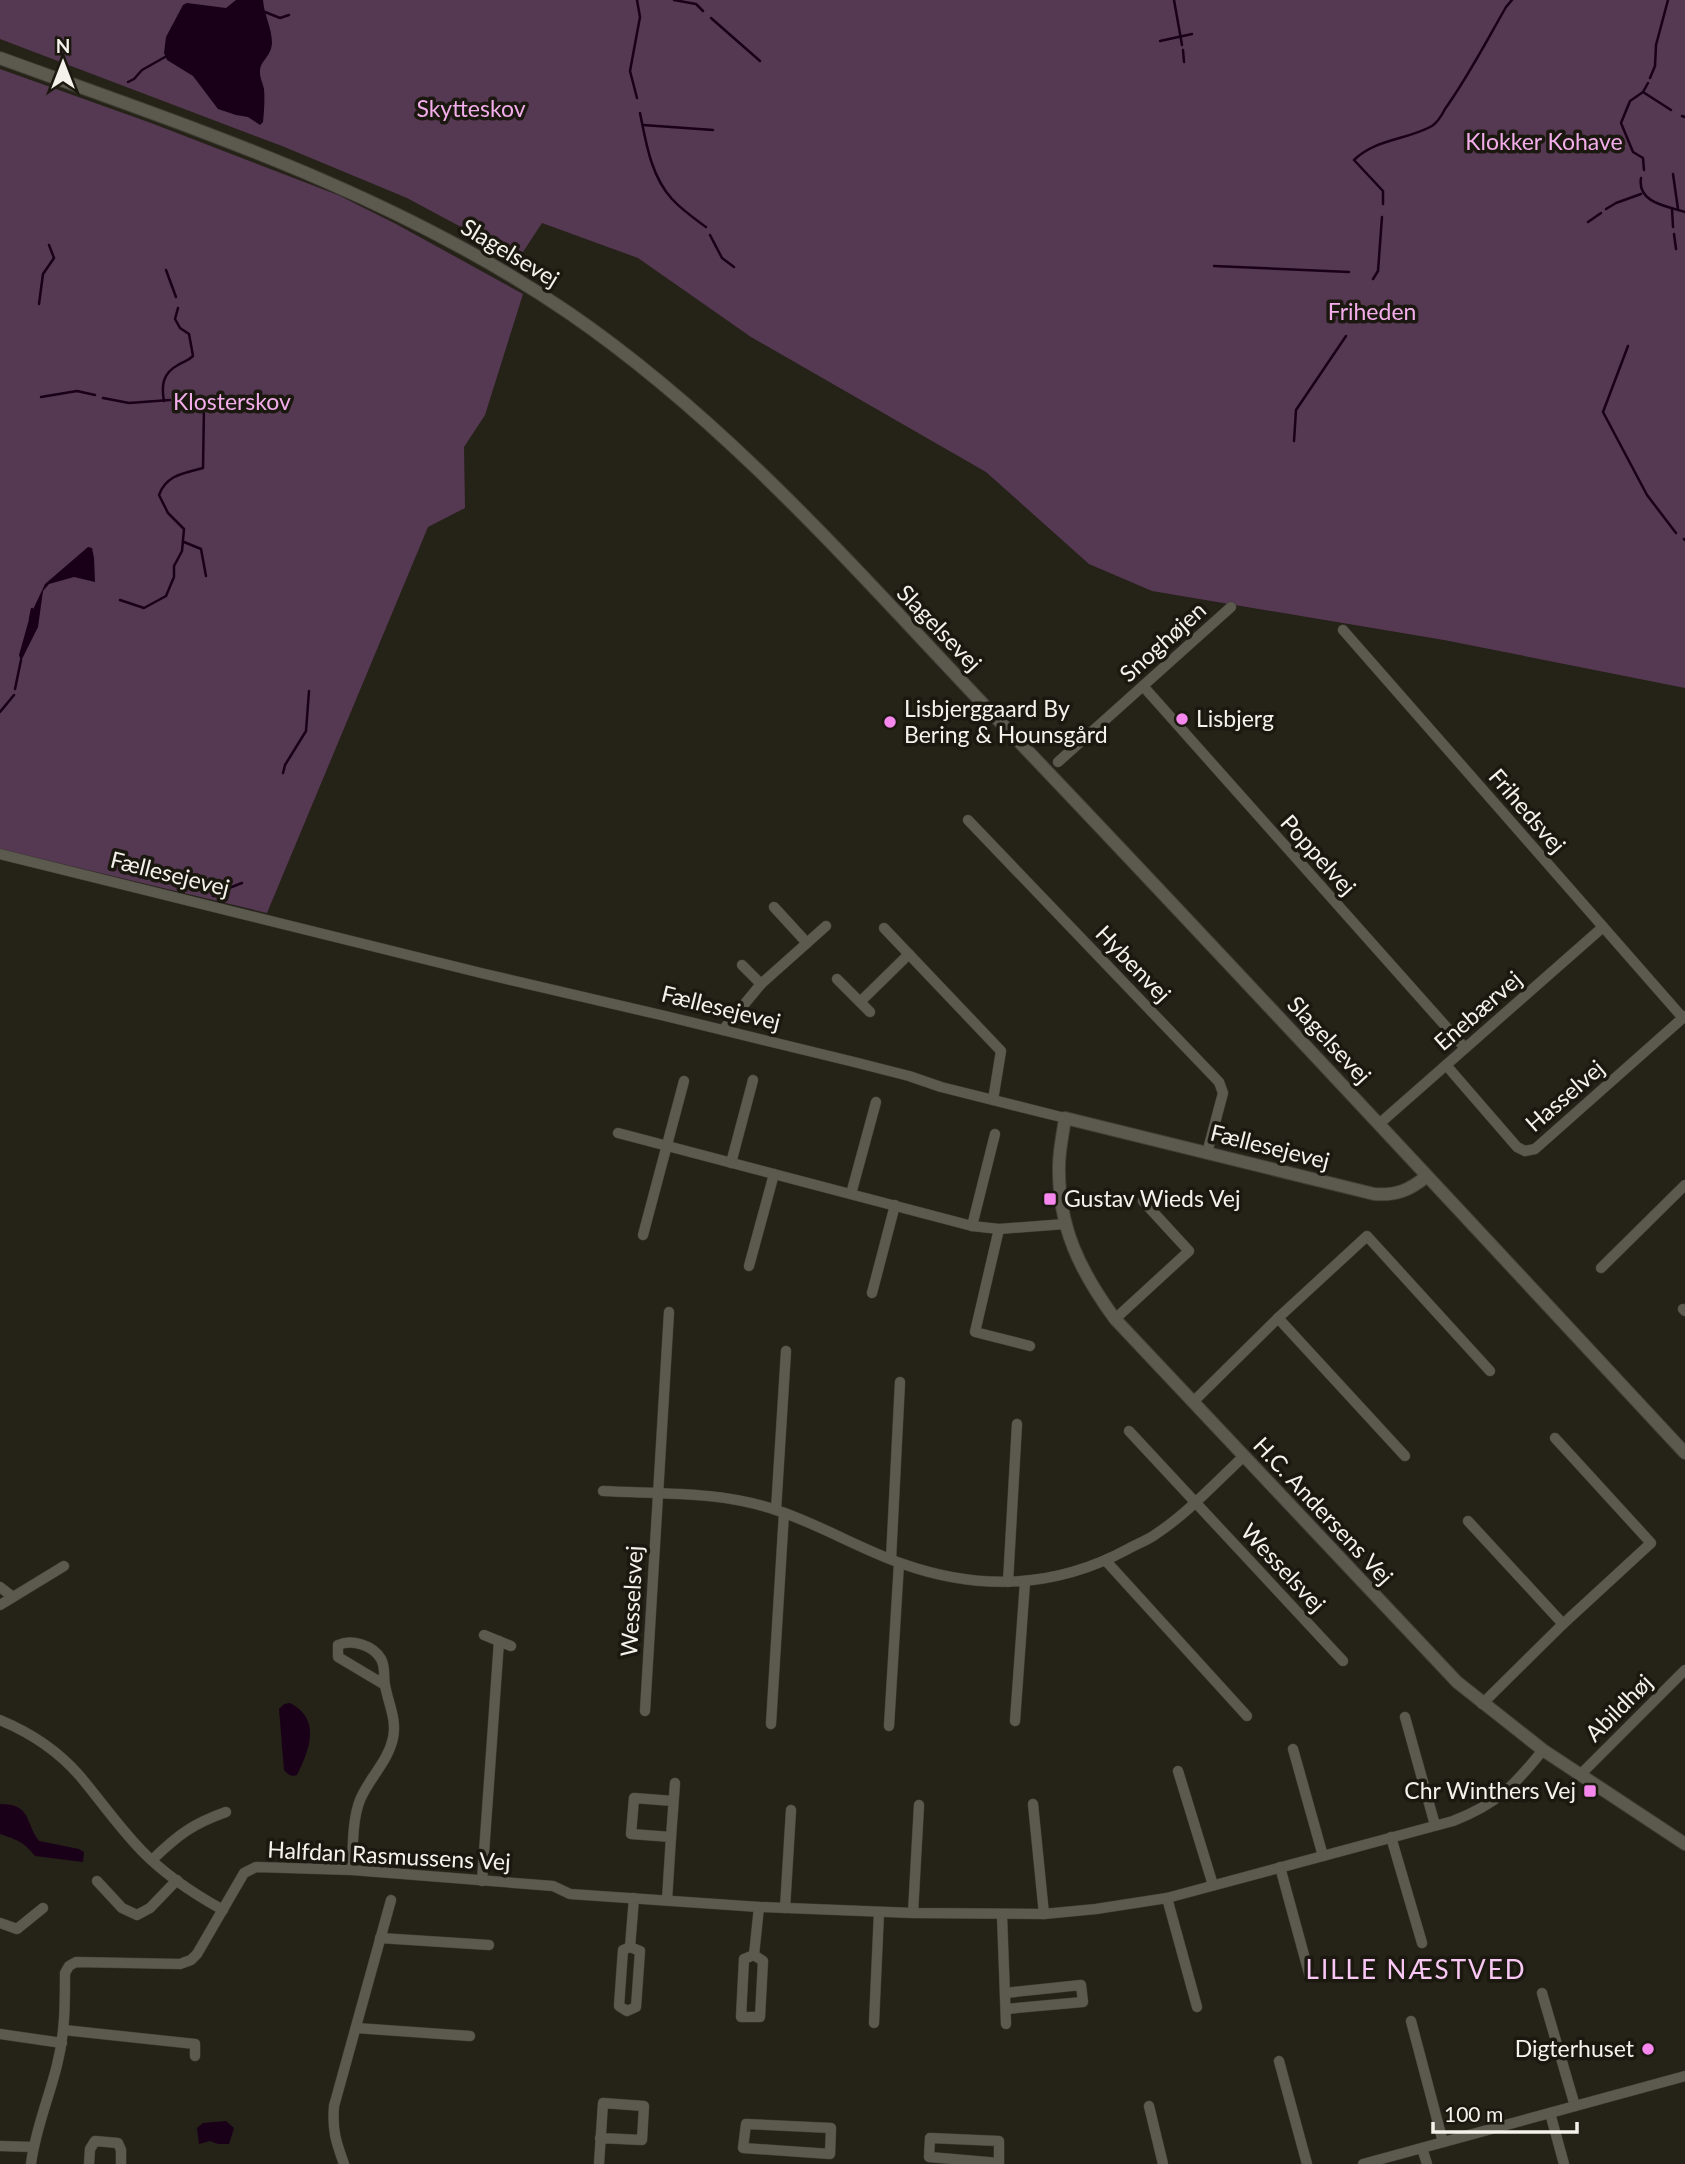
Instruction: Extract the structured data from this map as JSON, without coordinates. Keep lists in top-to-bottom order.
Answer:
{
  "streets": {
    "street": [
      "Slagelsevej",
      "Snoghøjen",
      "Frihedsvej",
      "Poppelvej",
      "Fællesejevej",
      "Hybenvej",
      "Enebærvej",
      "Hasselvej",
      "H.C. Andersens Vej",
      "Wesselsvej",
      "Abildhøj",
      "Halfdan Rasmussens Vej"
    ]
  },
  "crossings": [
    ["Slagelsevej", "Fællesejevej"],
    ["Slagelsevej", "Enebærvej"],
    ["Snoghøjen", "Poppelvej"],
    ["Frihedsvej", "Enebærvej"],
    ["Frihedsvej", "Hasselvej"],
    ["Poppelvej", "Enebærvej"],
    ["Fællesejevej", "Hybenvej"],
    ["Fællesejevej", "H.C. Andersens Vej"],
    ["Enebærvej", "Hasselvej"],
    ["H.C. Andersens Vej", "Abildhøj"],
    ["H.C. Andersens Vej", "Halfdan Rasmussens Vej"]
  ],
  "districts": ["LILLE NÆSTVED"],
  "parks": [
    "Skytteskov",
    "Klokker Kohave",
    "Friheden",
    "Klosterskov"
  ],
  "places": {
    "other": ["Lisbjerg", "Lisbjerggaard By Bering & Hounsgård", "Digterhuset"],
    "transit": ["Gustav Wieds Vej", "Chr Winthers Vej"]
  },
  "scale_bar": "100 m",
  "north": "top"
}
